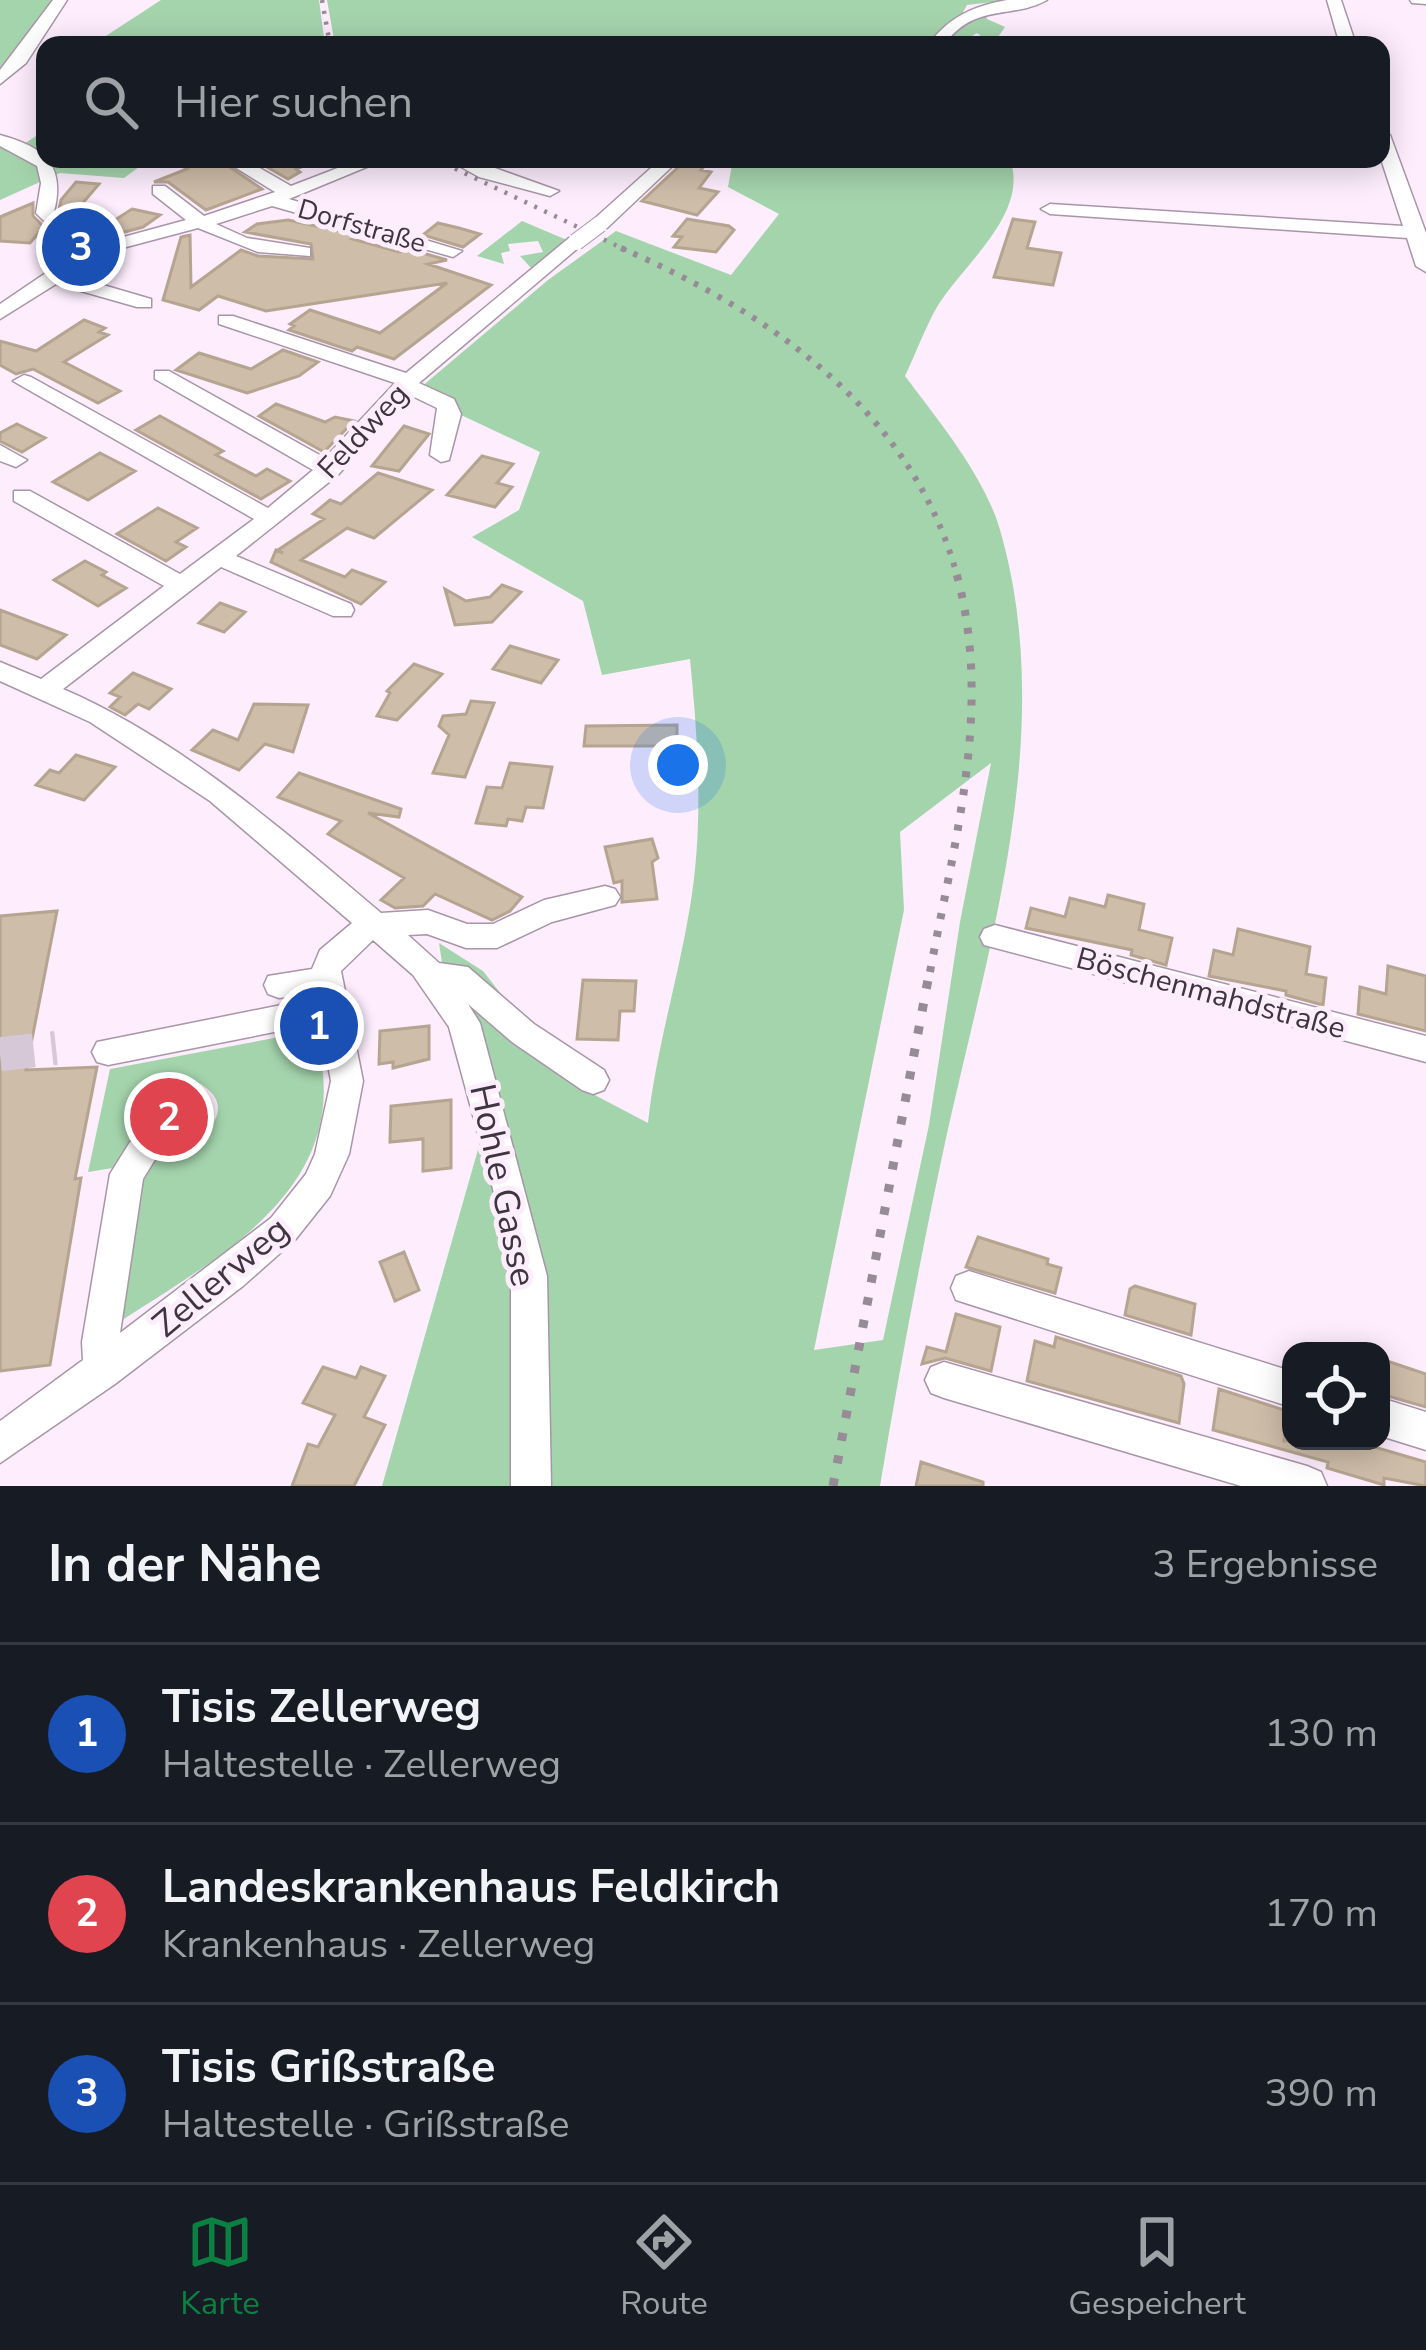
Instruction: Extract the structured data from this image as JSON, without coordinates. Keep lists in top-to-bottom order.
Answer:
{
  "streets": {
    "street": [
      "Dorfstraße",
      "Feldweg",
      "Böschenmahdstraße",
      "Hohle Gasse",
      "Zellerweg"
    ]
  },
  "crossings": [
    ["Feldweg", "Hohle Gasse"]
  ],
  "page": {
    "search": "Hier suchen",
    "pins": ["3", "1", "2"],
    "heading": ["In der Nähe", "3 Ergebnisse"],
    "list": [
      {
        "mark": "1",
        "name": "Tisis Zellerweg",
        "note": "Haltestelle · Zellerweg",
        "value": "130 m"
      },
      {
        "mark": "2",
        "name": "Landeskrankenhaus Feldkirch",
        "note": "Krankenhaus · Zellerweg",
        "value": "170 m"
      },
      {
        "mark": "3",
        "name": "Tisis Grißstraße",
        "note": "Haltestelle · Grißstraße",
        "value": "390 m"
      }
    ],
    "nav": ["Karte", "Route", "Gespeichert"]
  }
}
